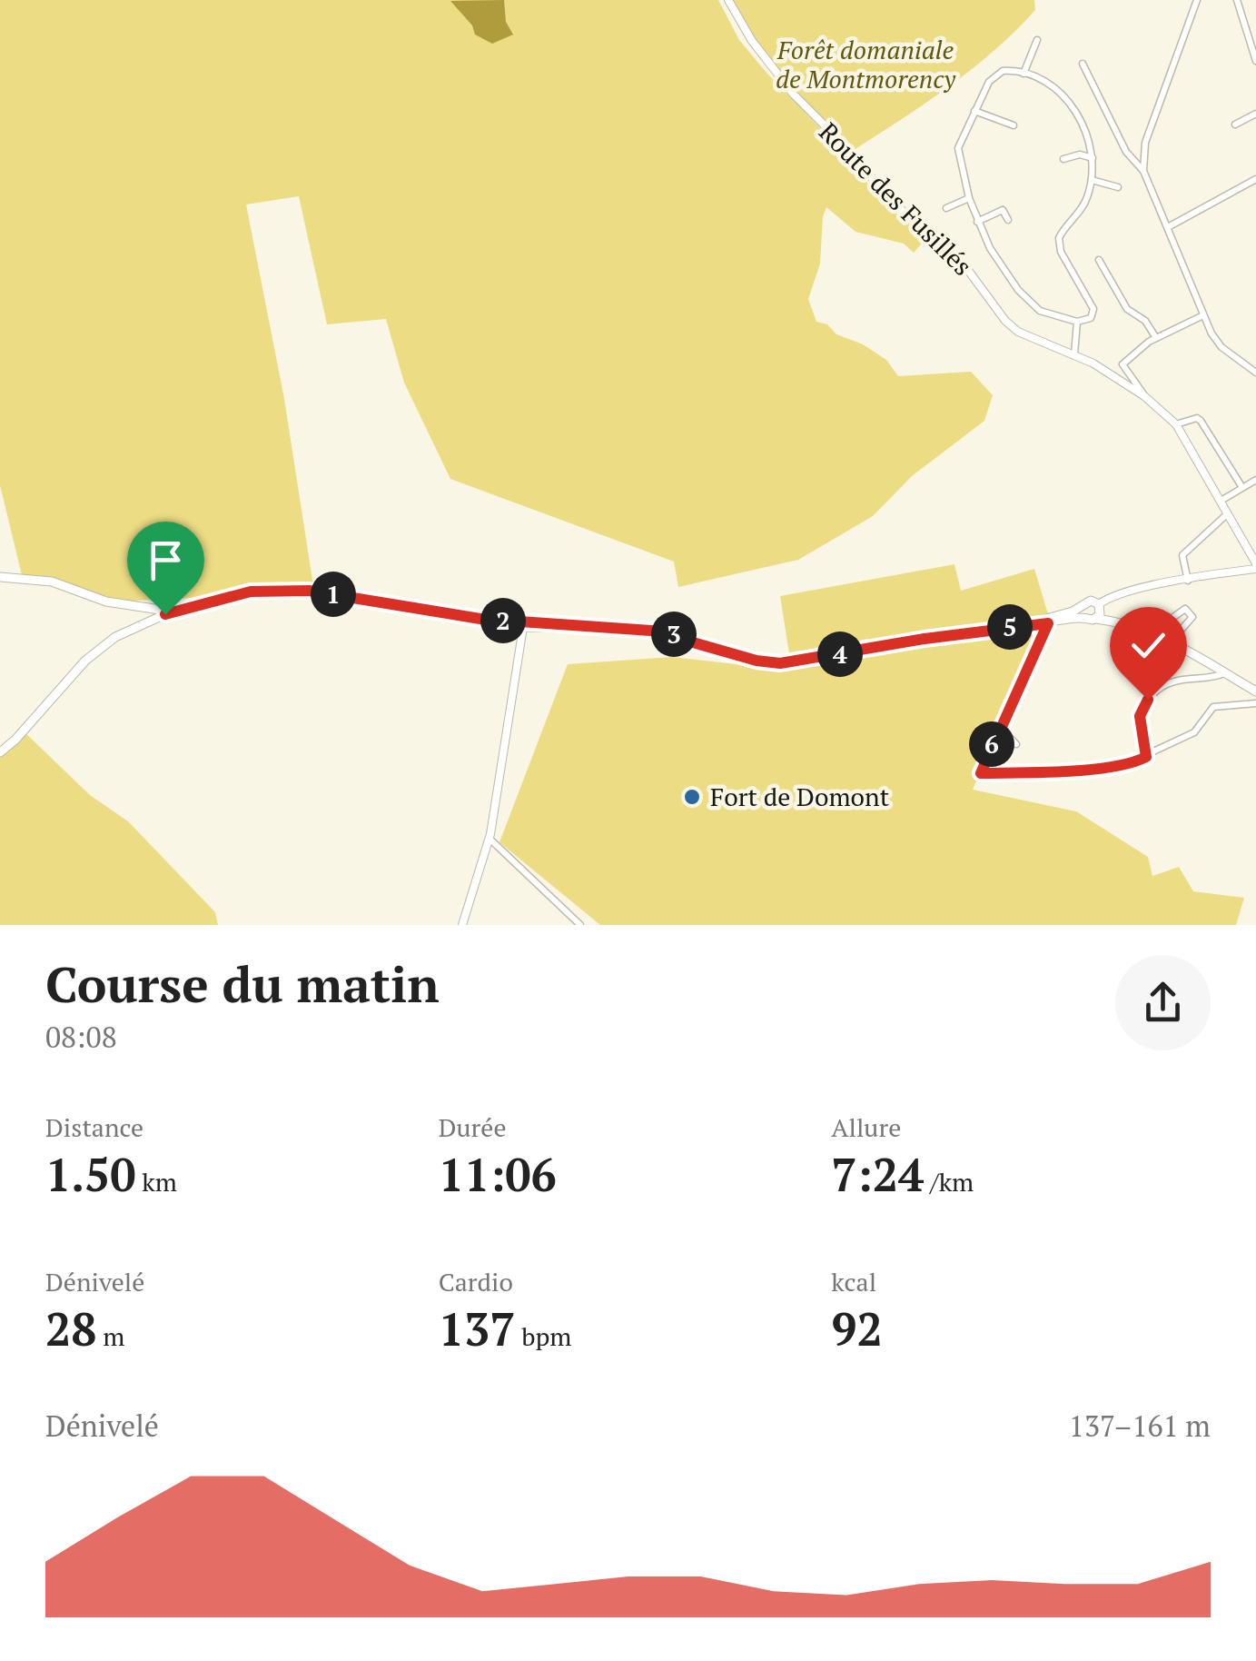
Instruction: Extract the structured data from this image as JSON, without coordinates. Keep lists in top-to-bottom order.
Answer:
{
  "streets": {
    "street": ["Route des Fusillés"]
  },
  "parks": ["Forêt domaniale de Montmorency"],
  "places": ["Fort de Domont"],
  "page": {
    "pins": [
      "1",
      "2",
      "5",
      "3",
      "4",
      "6"
    ],
    "heading": ["Course du matin", "08:08"],
    "stats": [
      ["Distance", "1.50 km"],
      ["Durée", "11:06"],
      ["Allure", "7:24 /km"],
      ["Dénivelé", "28 m"],
      ["Cardio", "137 bpm"],
      ["kcal", "92"]
    ],
    "chart": ["Dénivelé", "137–161 m"]
  }
}
